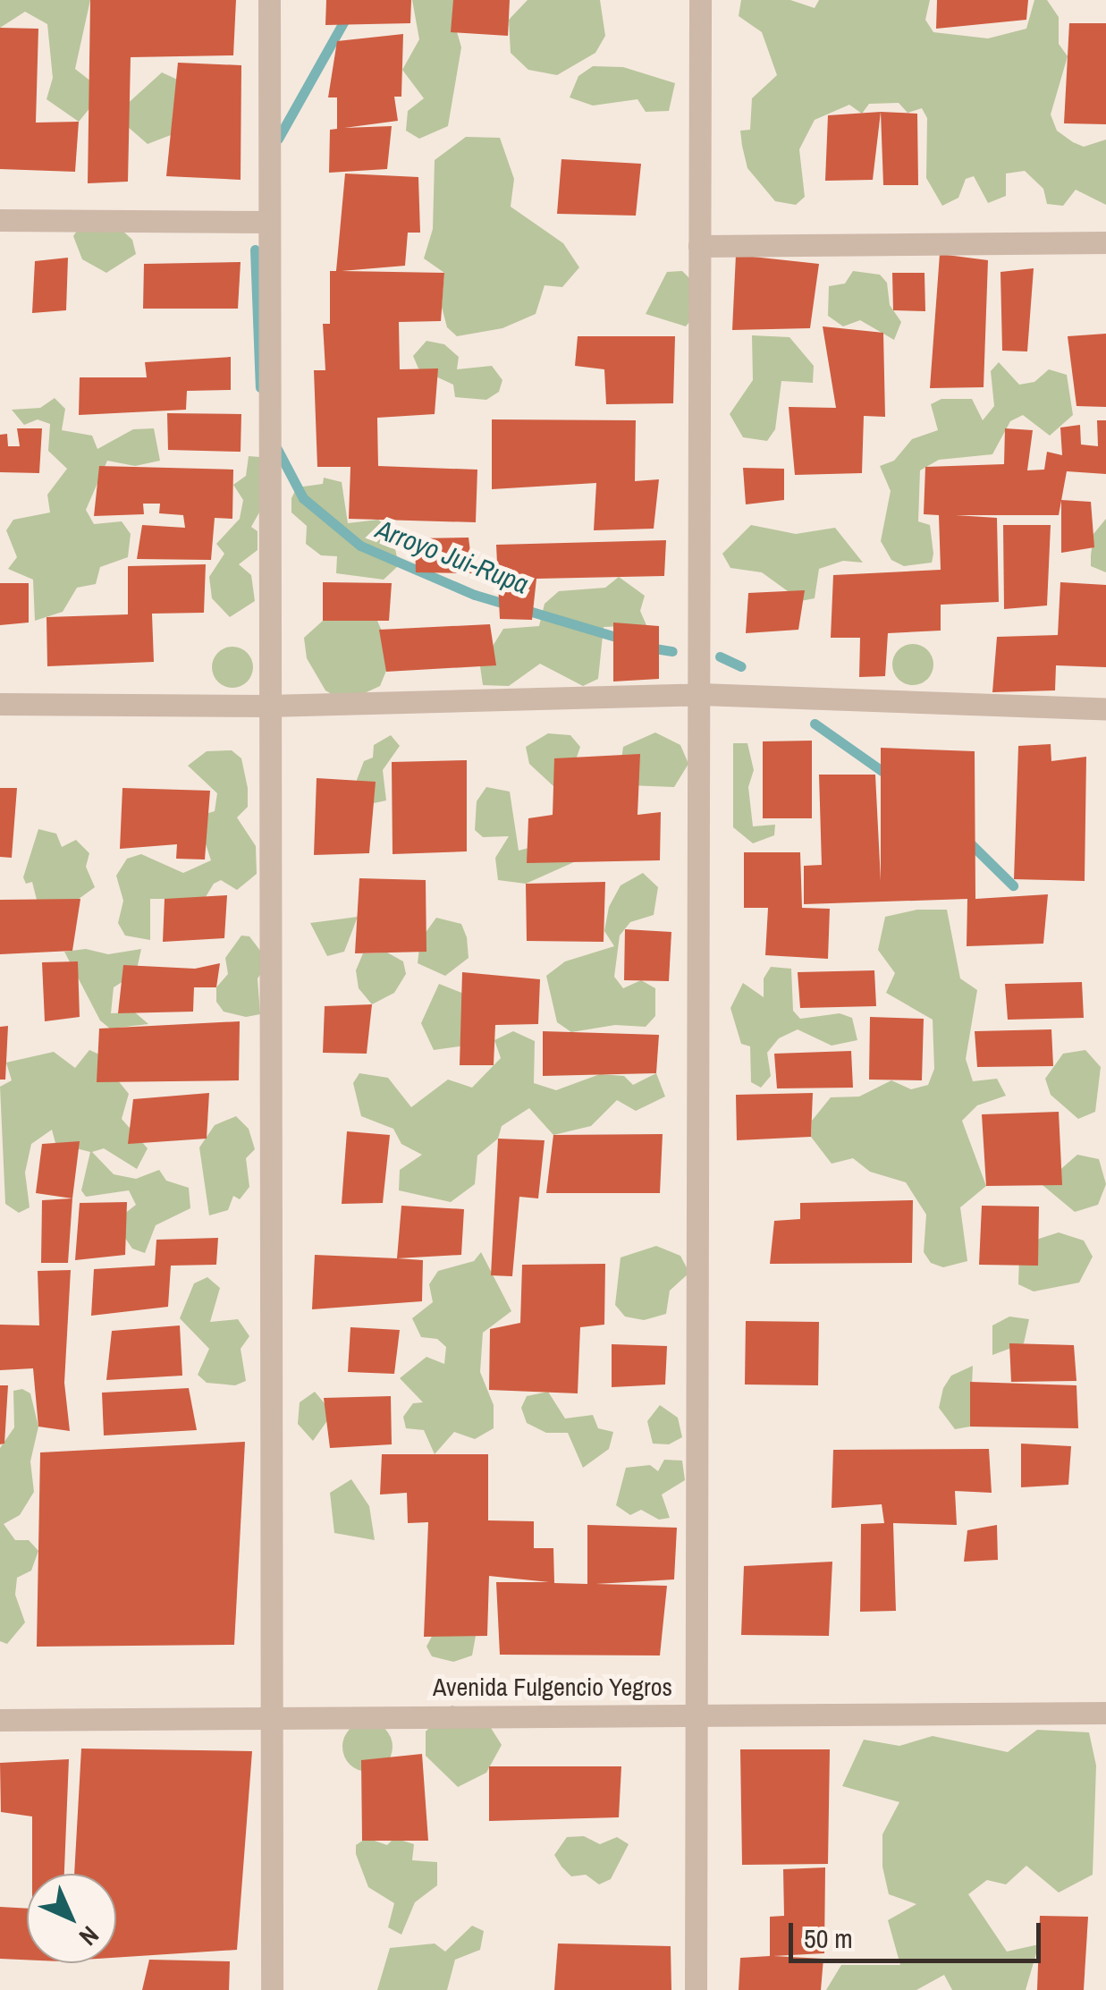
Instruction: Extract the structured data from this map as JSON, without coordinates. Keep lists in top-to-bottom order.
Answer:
{
  "streets": {
    "street": ["Avenida Fulgencio Yegros"]
  },
  "water": ["Arroyo Jui-Rupa"],
  "scale_bar": "50 m",
  "north": "bottom right"
}
